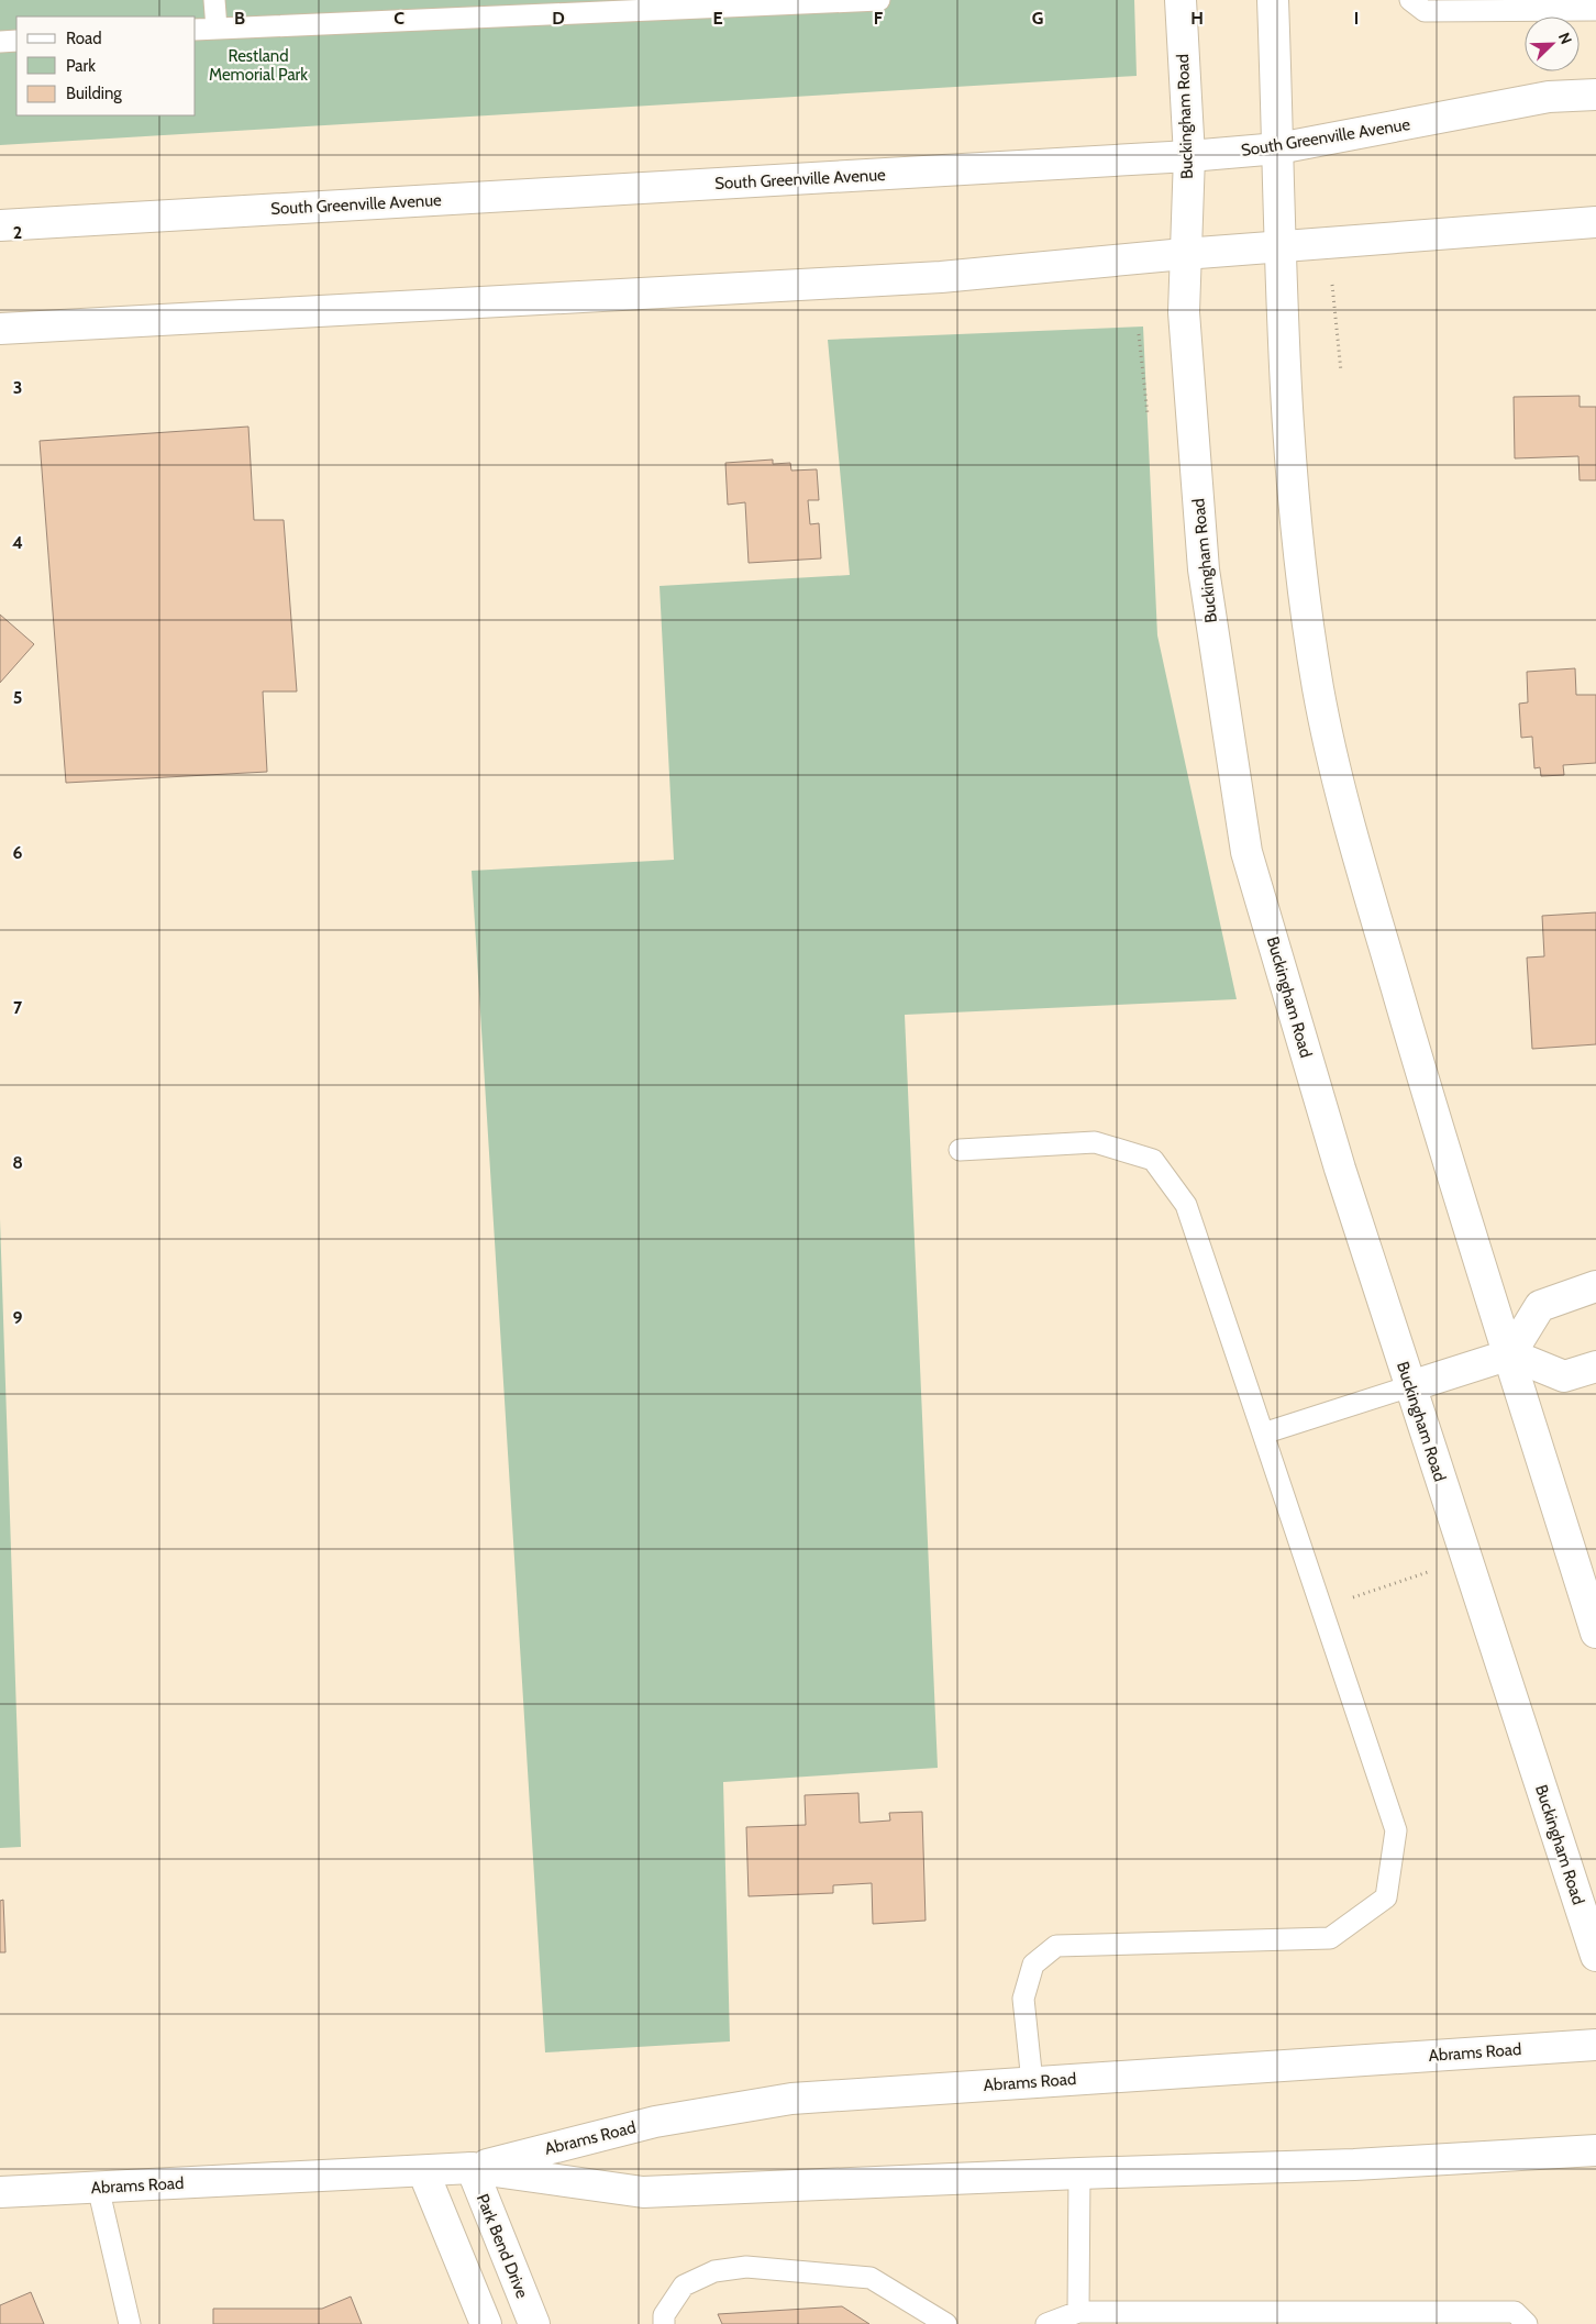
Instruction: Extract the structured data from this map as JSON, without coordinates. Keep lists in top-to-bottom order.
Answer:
{
  "streets": {
    "main road": [
      "Buckingham Road",
      "South Greenville Avenue",
      "Abrams Road",
      "Park Bend Drive"
    ]
  },
  "crossings": [
    ["Buckingham Road", "South Greenville Avenue"],
    ["Abrams Road", "Park Bend Drive"]
  ],
  "parks": ["Restland Memorial Park"],
  "legend": ["Road", "Park", "Building"],
  "north": "top right",
  "grid": {
    "columns": [
      "B",
      "C",
      "D",
      "E",
      "F",
      "G",
      "H",
      "I"
    ],
    "rows": [
      "2",
      "3",
      "4",
      "5",
      "6",
      "7",
      "8",
      "9"
    ]
  }
}
